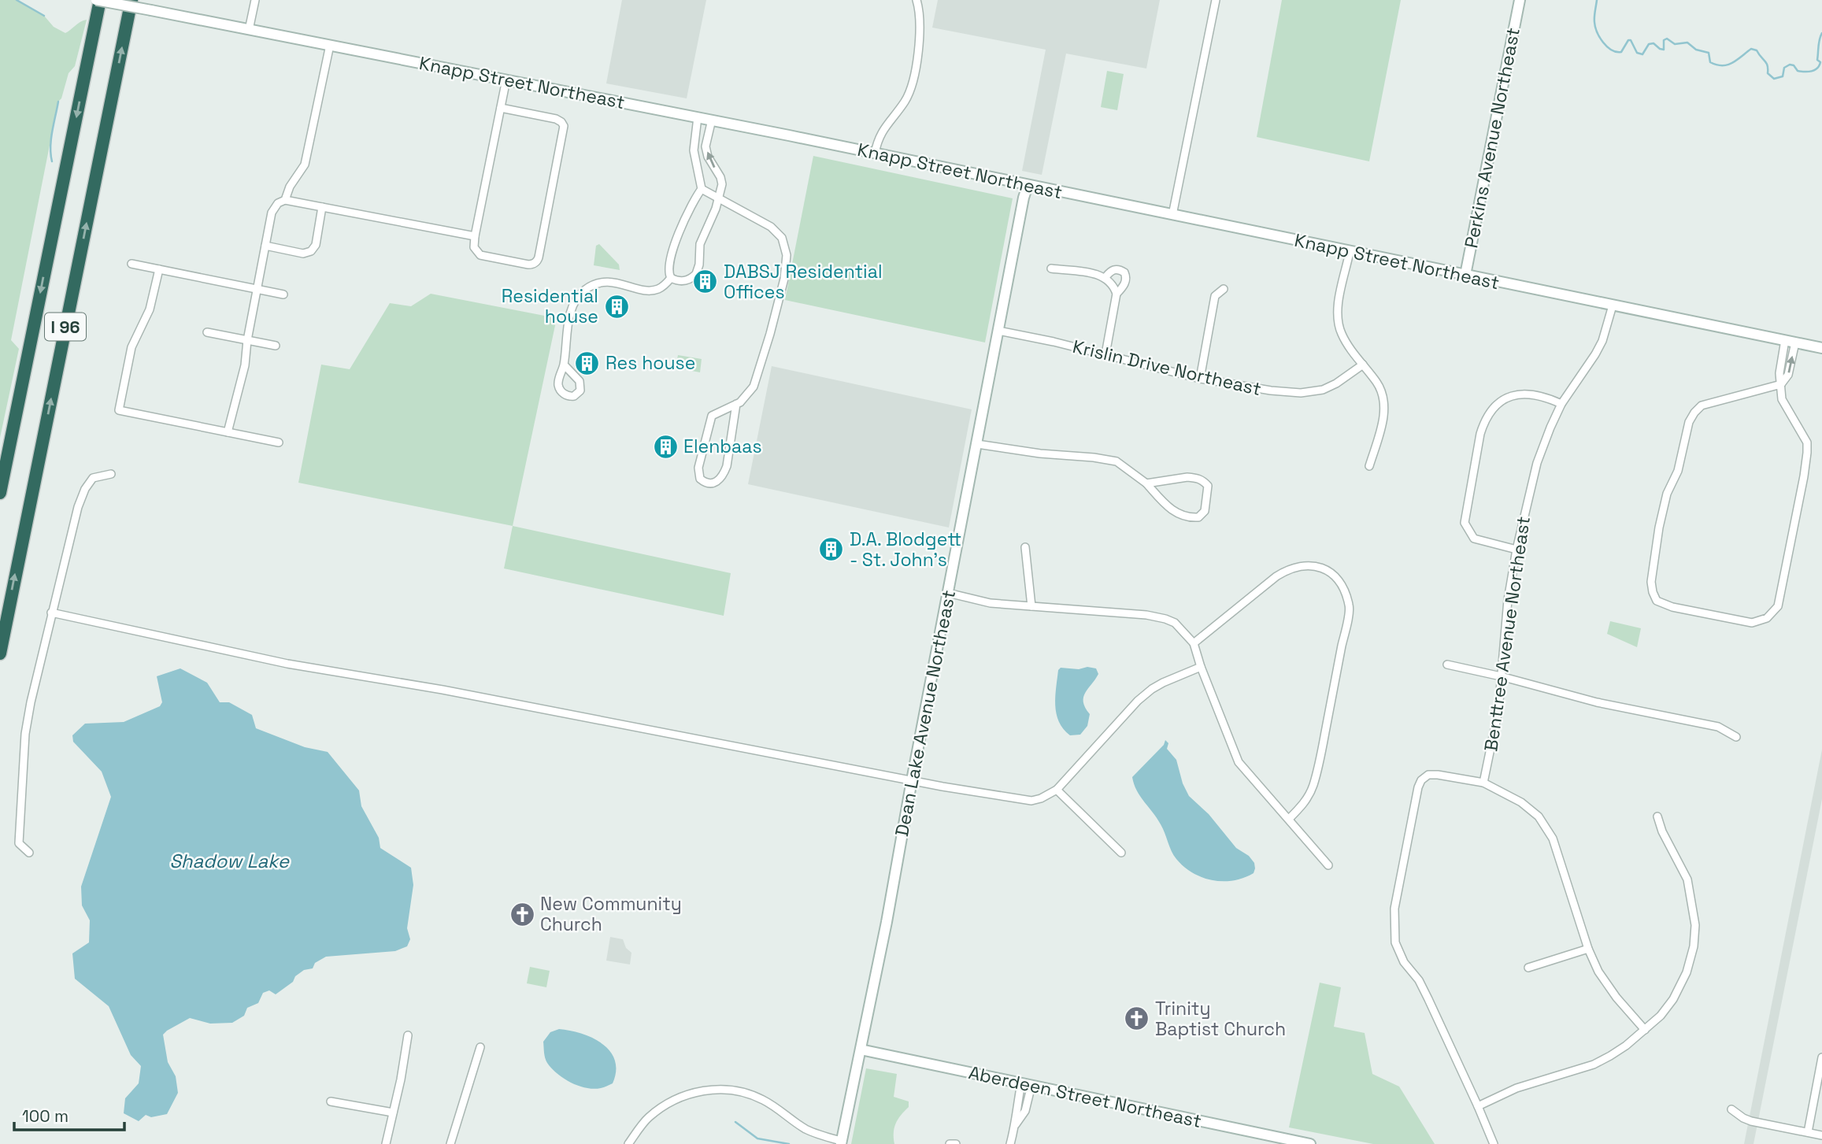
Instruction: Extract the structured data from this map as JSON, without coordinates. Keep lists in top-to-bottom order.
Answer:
{
  "streets": {
    "highway": ["I 96"],
    "main road": [
      "Knapp Street Northeast",
      "Perkins Avenue Northeast",
      "Dean Lake Avenue Northeast",
      "Aberdeen Street Northeast"
    ],
    "street": ["Krislin Drive Northeast", "Benttree Avenue Northeast"]
  },
  "crossings": [
    ["Knapp Street Northeast", "Perkins Avenue Northeast"],
    ["Knapp Street Northeast", "I 96"],
    ["Knapp Street Northeast", "Benttree Avenue Northeast"],
    ["Knapp Street Northeast", "Dean Lake Avenue Northeast"],
    ["Krislin Drive Northeast", "Dean Lake Avenue Northeast"],
    ["Dean Lake Avenue Northeast", "Aberdeen Street Northeast"]
  ],
  "water": ["Shadow Lake"],
  "places": {
    "building": [
      "DABSJ Residential Offices",
      "Residential house",
      "Res house",
      "Elenbaas",
      "D.A. Blodgett - St. John's"
    ],
    "church": ["New Community Church", "Trinity Baptist Church"]
  },
  "scale_bar": "100 m"
}
